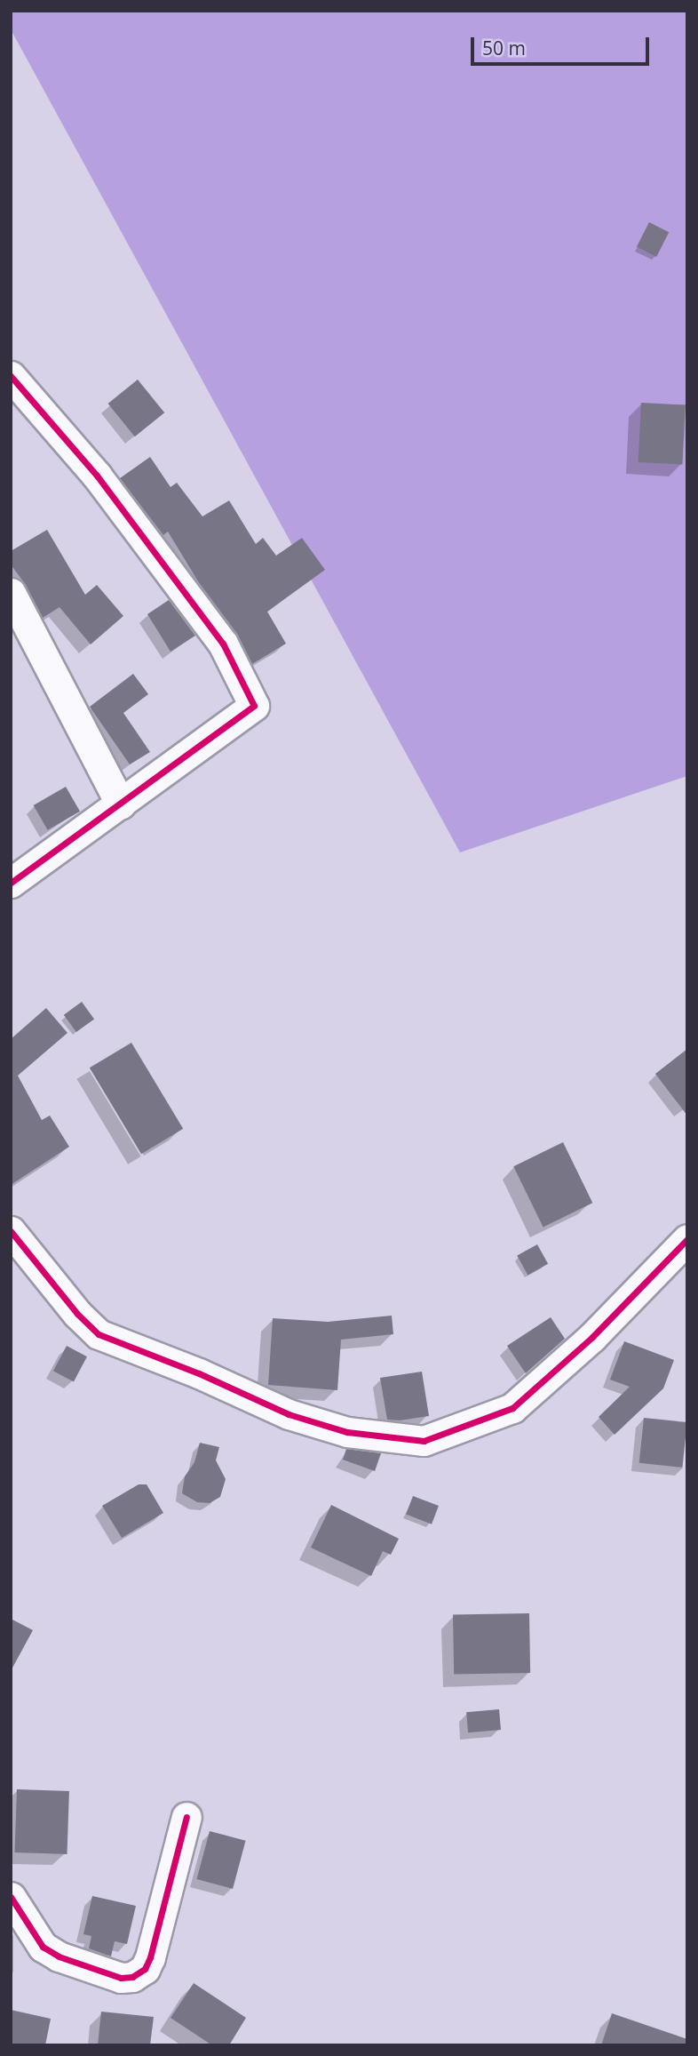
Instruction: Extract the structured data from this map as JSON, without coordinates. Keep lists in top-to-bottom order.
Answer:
{
  "scale_bar": "50 m"
}
